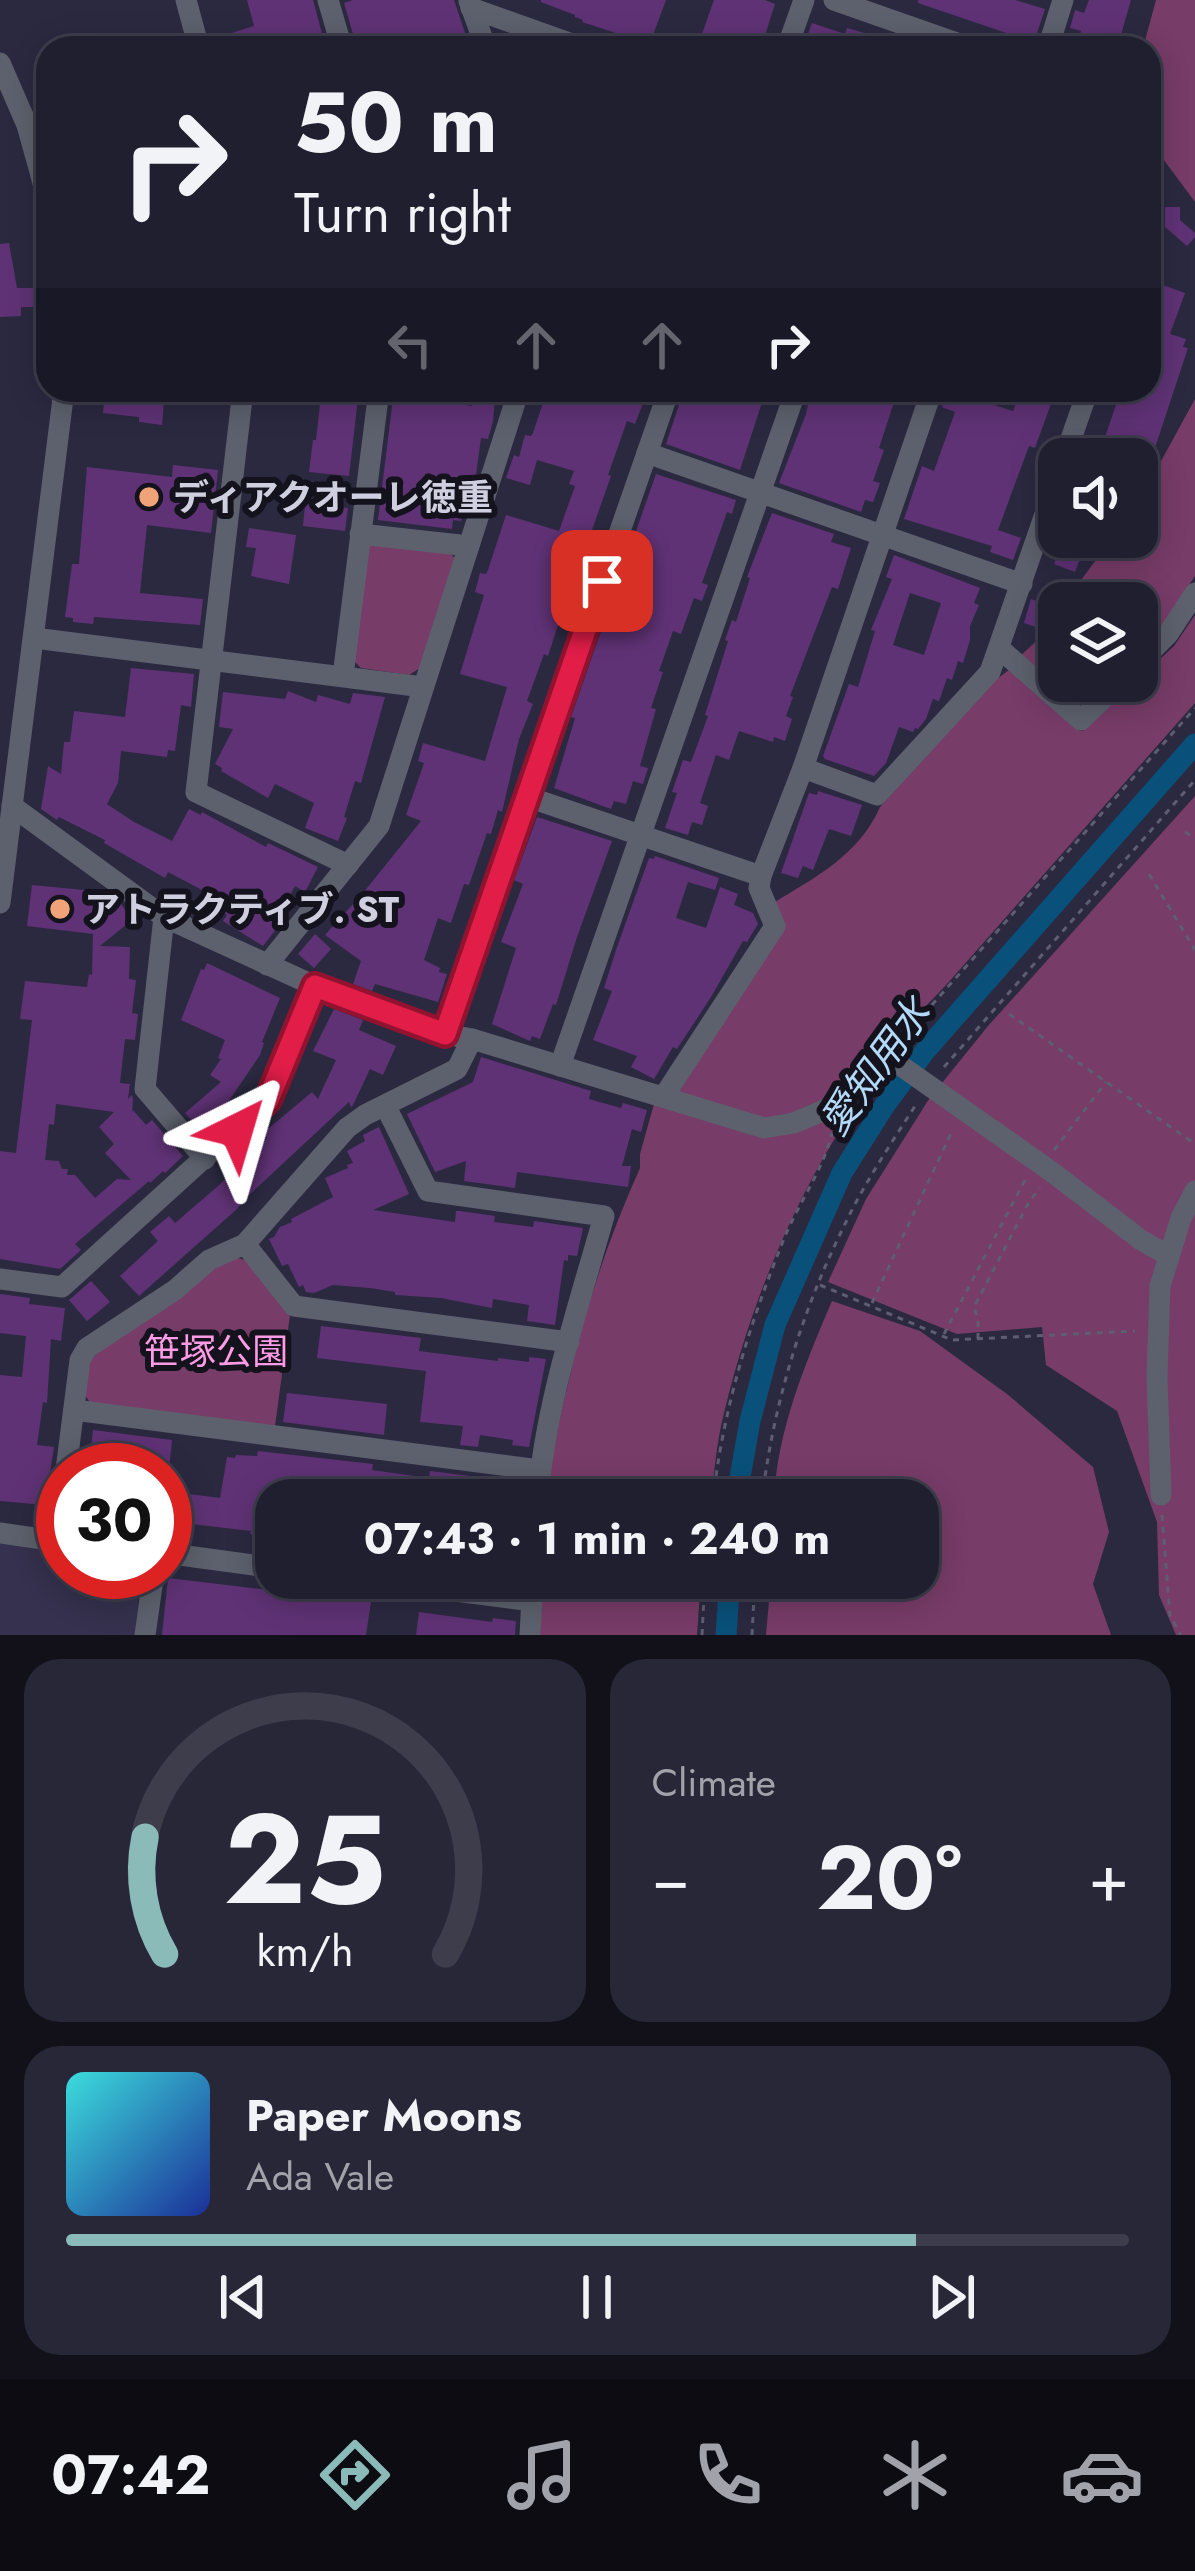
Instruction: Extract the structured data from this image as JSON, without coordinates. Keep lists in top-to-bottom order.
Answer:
{
  "water": ["愛知用水"],
  "parks": ["笹塚公園"],
  "places": ["ディアクオーレ徳重", "アトラクティブ. ST"],
  "page": {
    "turn": ["50 m", "Turn right"],
    "limit": "30",
    "trip": "07:43 · 1 min · 240 m",
    "tile": "Climate",
    "heat": ["−", "20°", "+"],
    "song": ["Paper Moons", "Ada Vale"],
    "tabs": "07:42",
    "gauge": ["25", "km/h"]
  }
}
